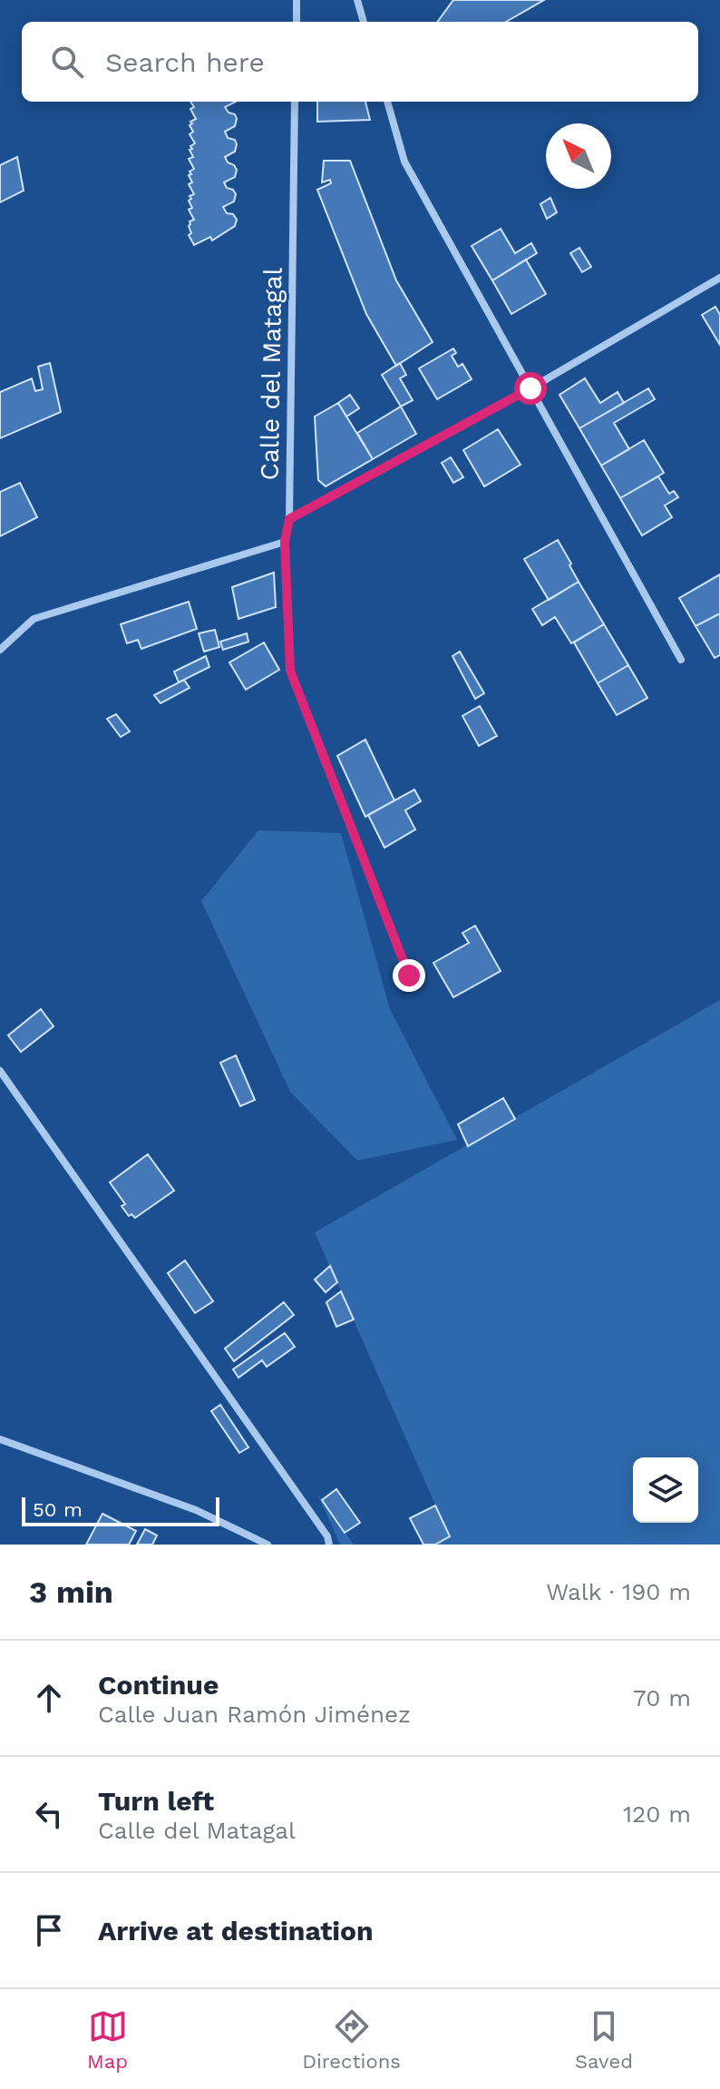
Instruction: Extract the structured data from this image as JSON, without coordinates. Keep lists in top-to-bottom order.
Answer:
{
  "streets": {
    "street": ["Calle del Matagal"]
  },
  "scale_bar": "50 m",
  "north": "top left",
  "page": {
    "search": "Search here",
    "scale": "50 m",
    "heading": ["3 min", "Walk · 190 m"],
    "list": [
      ["Continue", "Calle Juan Ramón Jiménez", "70 m"],
      ["Turn left", "Calle del Matagal", "120 m"],
      "Arrive at destination"
    ],
    "nav": ["Map", "Directions", "Saved"]
  }
}
